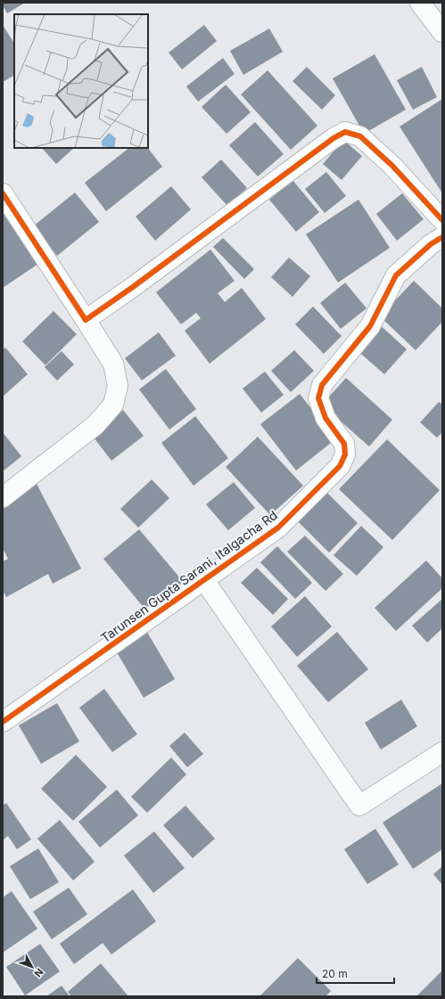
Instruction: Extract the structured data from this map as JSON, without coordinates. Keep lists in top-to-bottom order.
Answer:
{
  "streets": {
    "street": ["Tarunsen Gupta Sarani, Italgacha Rd"]
  },
  "scale_bar": "20 m",
  "north": "bottom right"
}
